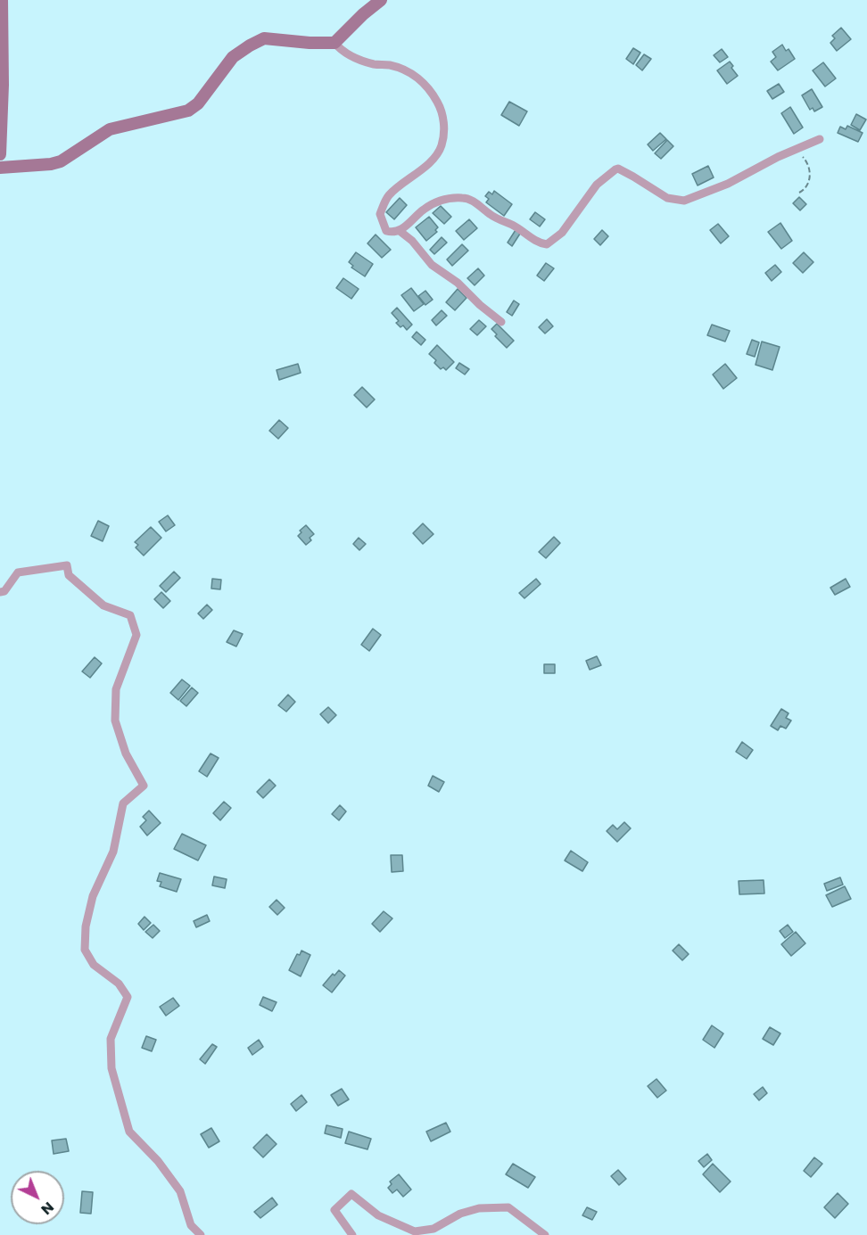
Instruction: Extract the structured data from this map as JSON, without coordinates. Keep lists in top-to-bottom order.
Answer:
{
  "north": "bottom right"
}
